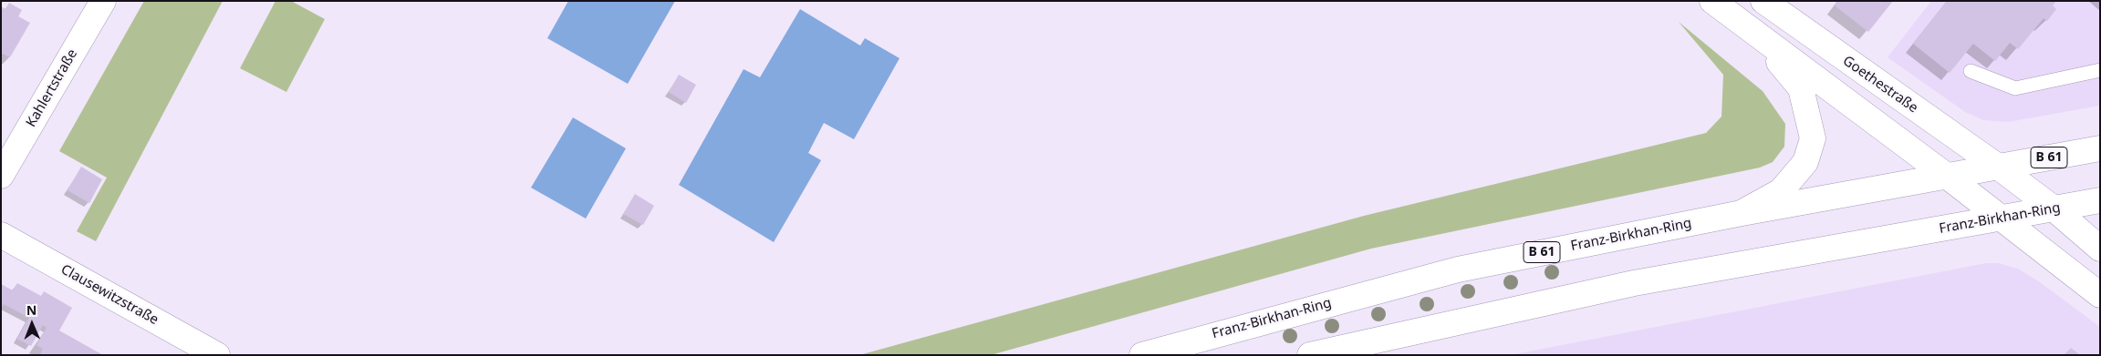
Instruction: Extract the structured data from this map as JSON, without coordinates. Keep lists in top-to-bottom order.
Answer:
{
  "streets": {
    "main road": [
      "Goethestraße",
      "Kahlertstraße",
      "B 61",
      "Franz-Birkhan-Ring",
      "Clausewitzstraße"
    ]
  },
  "crossings": [
    ["Goethestraße", "Franz-Birkhan-Ring"]
  ],
  "north": "top"
}
